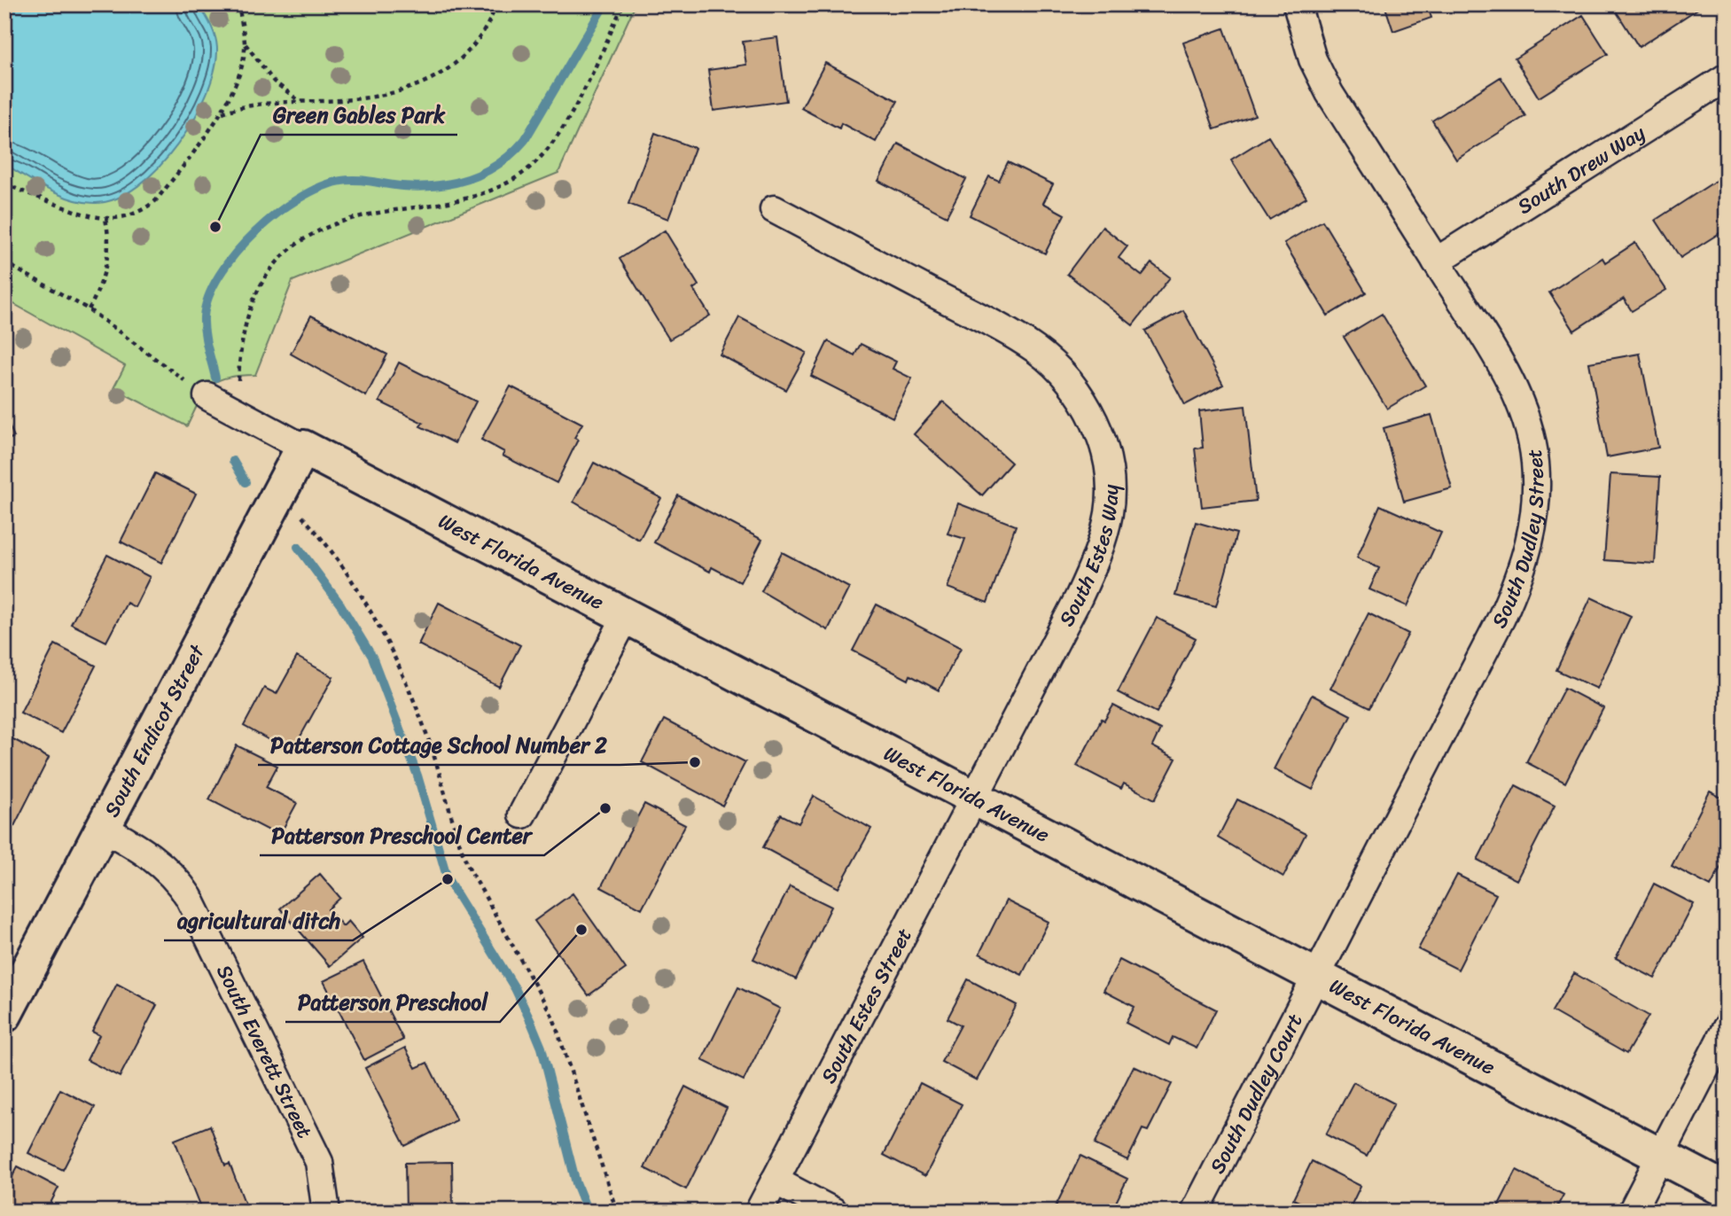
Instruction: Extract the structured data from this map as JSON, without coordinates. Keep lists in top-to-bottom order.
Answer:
{
  "streets": {
    "street": [
      "South Drew Way",
      "South Dudley Street",
      "South Estes Way",
      "West Florida Avenue",
      "South Endicot Street",
      "South Estes Street",
      "South Everett Street",
      "South Dudley Court"
    ]
  },
  "crossings": [
    ["South Drew Way", "South Dudley Street"],
    ["South Dudley Street", "West Florida Avenue"],
    ["South Dudley Street", "South Dudley Court"],
    ["South Estes Way", "West Florida Avenue"],
    ["South Estes Way", "South Estes Street"],
    ["West Florida Avenue", "South Endicot Street"],
    ["West Florida Avenue", "South Estes Street"],
    ["West Florida Avenue", "South Dudley Court"],
    ["South Endicot Street", "South Everett Street"]
  ],
  "places": [
    "Green Gables Park",
    "Patterson Cottage School Number 2",
    "Patterson Preschool Center",
    "agricultural ditch",
    "Patterson Preschool"
  ]
}
